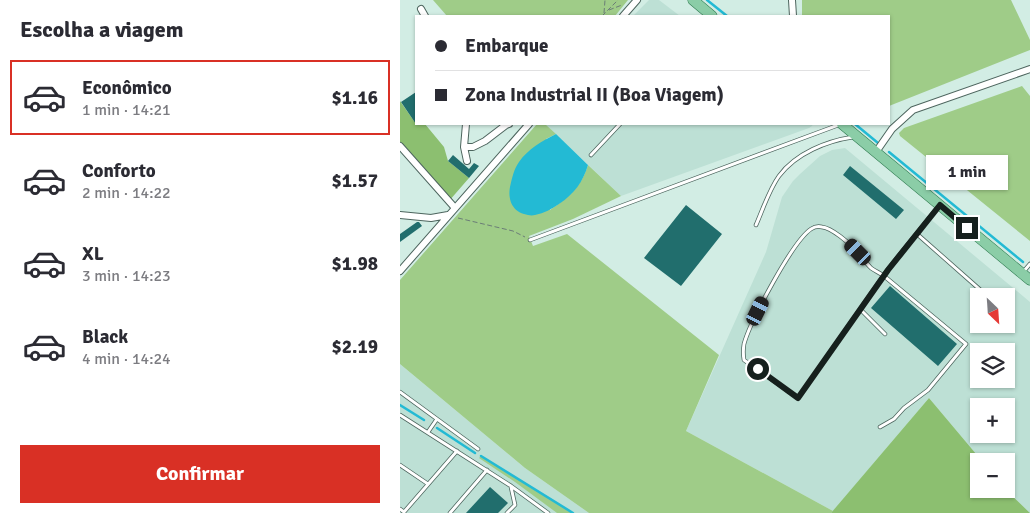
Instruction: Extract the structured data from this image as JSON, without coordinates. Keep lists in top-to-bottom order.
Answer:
{
  "north": "bottom right",
  "page": {
    "heading": "Escolha a viagem",
    "banner": ["Embarque", "Zona Industrial II (Boa Viagem)"],
    "list": [
      {
        "name": "Econômico",
        "note": "1 min · 14:21",
        "value": "$1.16"
      },
      {
        "name": "Conforto",
        "note": "2 min · 14:22",
        "value": "$1.57"
      },
      {
        "name": "XL",
        "note": "3 min · 14:23",
        "value": "$1.98"
      },
      {
        "name": "Black",
        "note": "4 min · 14:24",
        "value": "$2.19"
      }
    ],
    "bubble": "1 min",
    "map_buttons": ["+", "−"],
    "buttons": "Confirmar"
  }
}
